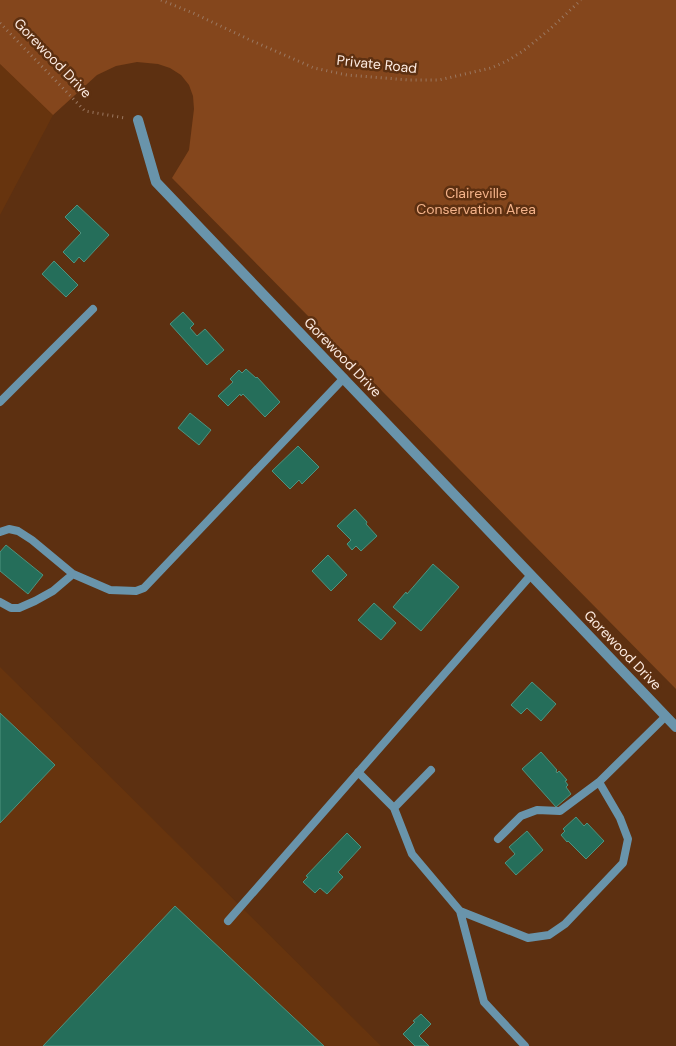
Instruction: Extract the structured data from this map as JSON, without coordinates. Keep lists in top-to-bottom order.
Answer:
{
  "streets": {
    "street": ["Gorewood Drive"],
    "path": ["Private Road"]
  },
  "parks": ["Claireville Conservation Area"]
}
